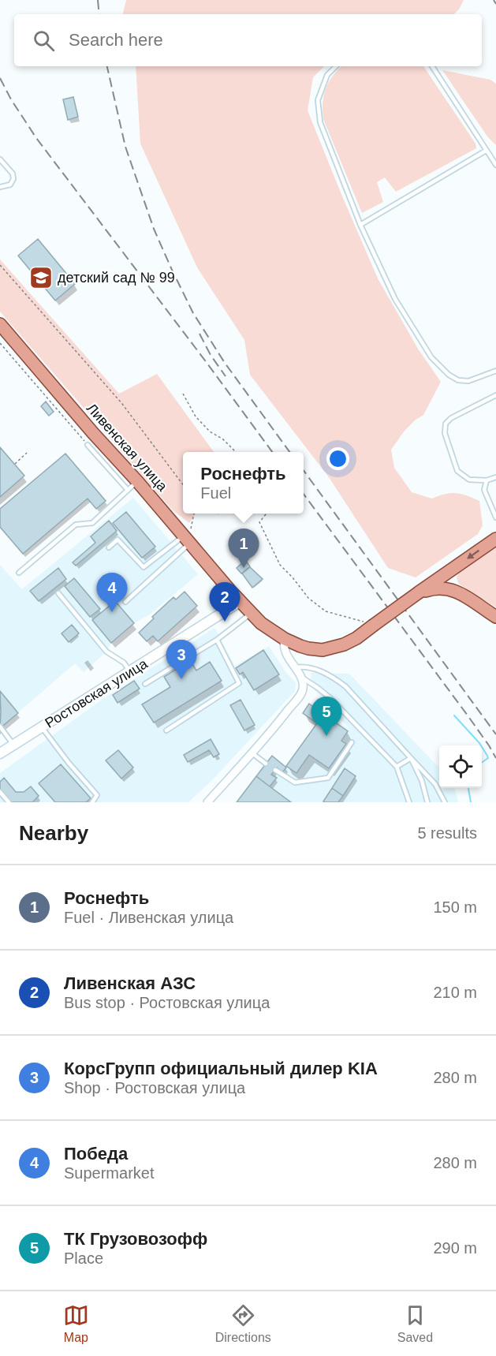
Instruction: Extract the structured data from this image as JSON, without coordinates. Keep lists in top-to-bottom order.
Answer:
{
  "streets": {
    "main road": ["Ливенская улица"],
    "street": ["Ростовская улица"]
  },
  "crossings": [
    ["Ливенская улица", "Ростовская улица"]
  ],
  "places": {
    "school or university": ["детский сад № 99"]
  },
  "page": {
    "search": "Search here",
    "popup": ["Роснефть", "Fuel"],
    "pins": [
      "1",
      "4",
      "2",
      "3",
      "5"
    ],
    "heading": ["Nearby", "5 results"],
    "list": [
      {
        "mark": "1",
        "name": "Роснефть",
        "note": "Fuel · Ливенская улица",
        "value": "150 m"
      },
      {
        "mark": "2",
        "name": "Ливенская АЗС",
        "note": "Bus stop · Ростовская улица",
        "value": "210 m"
      },
      {
        "mark": "3",
        "name": "КорсГрупп официальный дилер KIA",
        "note": "Shop · Ростовская улица",
        "value": "280 m"
      },
      {
        "mark": "4",
        "name": "Победа",
        "note": "Supermarket",
        "value": "280 m"
      },
      {
        "mark": "5",
        "name": "ТК Грузовозофф",
        "note": "Place",
        "value": "290 m"
      }
    ],
    "nav": ["Map", "Directions", "Saved"]
  }
}
